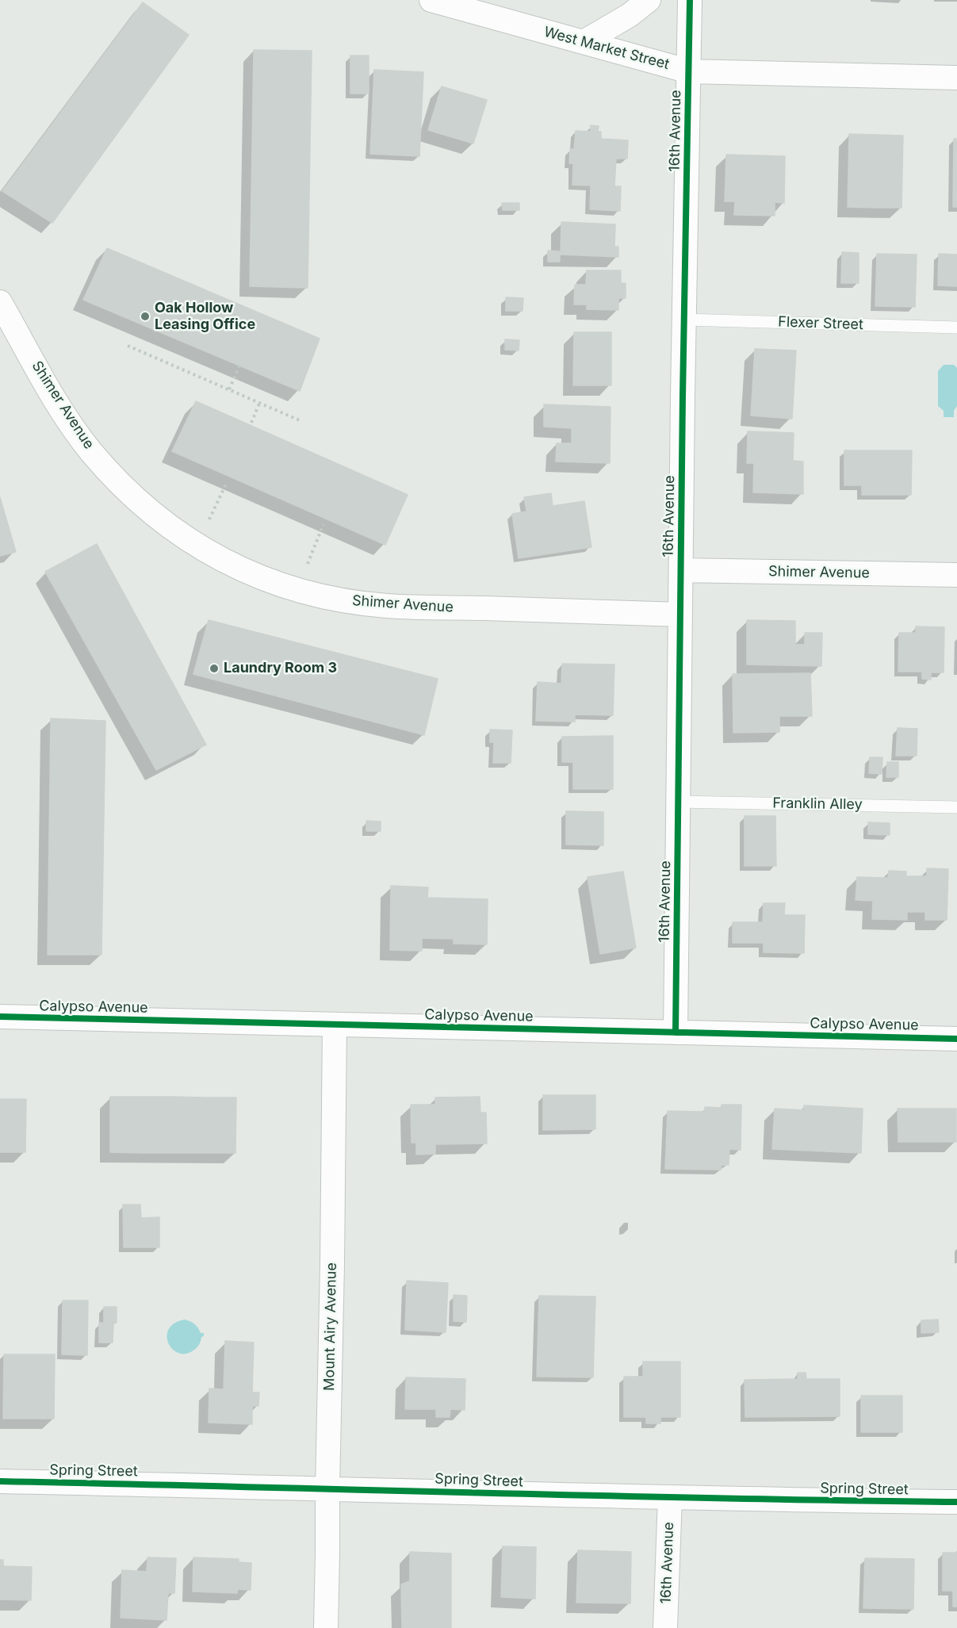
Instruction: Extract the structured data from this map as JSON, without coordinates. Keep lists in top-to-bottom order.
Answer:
{
  "streets": {
    "street": [
      "West Market Street",
      "16th Avenue",
      "Shimer Avenue",
      "Calypso Avenue",
      "Mount Airy Avenue",
      "Spring Street"
    ],
    "lane": ["Flexer Street", "Franklin Alley"]
  },
  "crossings": [
    ["West Market Street", "16th Avenue"],
    ["16th Avenue", "Flexer Street"],
    ["16th Avenue", "Shimer Avenue"],
    ["16th Avenue", "Franklin Alley"],
    ["16th Avenue", "Calypso Avenue"],
    ["16th Avenue", "Spring Street"],
    ["Calypso Avenue", "Mount Airy Avenue"],
    ["Mount Airy Avenue", "Spring Street"]
  ],
  "places": ["Oak Hollow Leasing Office", "Laundry Room 3"]
}
